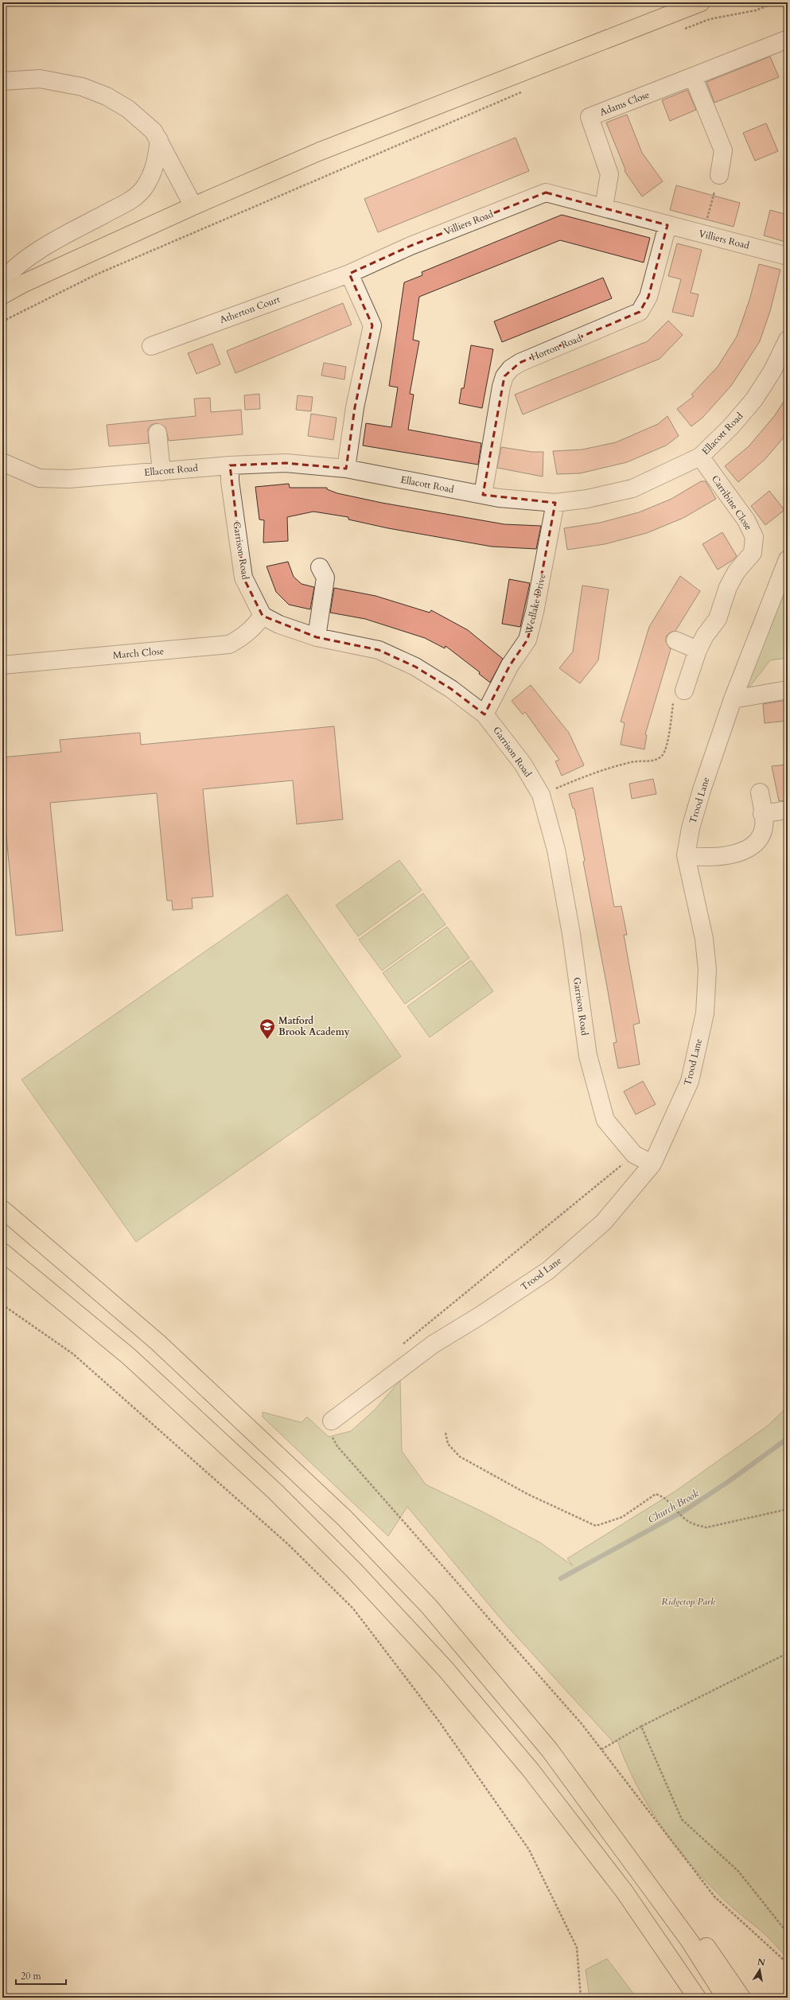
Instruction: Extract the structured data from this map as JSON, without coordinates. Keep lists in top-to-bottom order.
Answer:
{
  "streets": {
    "street": [
      "Adams Close",
      "Villiers Road",
      "Atherton Court",
      "Horton Road",
      "Ellacott Road",
      "Carribine Close",
      "Garrison Road",
      "Wedlake Drive",
      "March Close",
      "Trood Lane"
    ]
  },
  "crossings": [
    ["Adams Close", "Villiers Road"],
    ["Villiers Road", "Atherton Court"],
    ["Villiers Road", "Horton Road"],
    ["Horton Road", "Ellacott Road"],
    ["Ellacott Road", "Carribine Close"],
    ["Ellacott Road", "Garrison Road"],
    ["Ellacott Road", "Wedlake Drive"],
    ["Garrison Road", "Wedlake Drive"],
    ["Garrison Road", "March Close"],
    ["Garrison Road", "Trood Lane"]
  ],
  "water": ["Church Brook"],
  "parks": ["Ridgetop Park"],
  "places": {
    "school or university": ["Matford Brook Academy"]
  },
  "scale_bar": "20 m",
  "north": "top"
}
